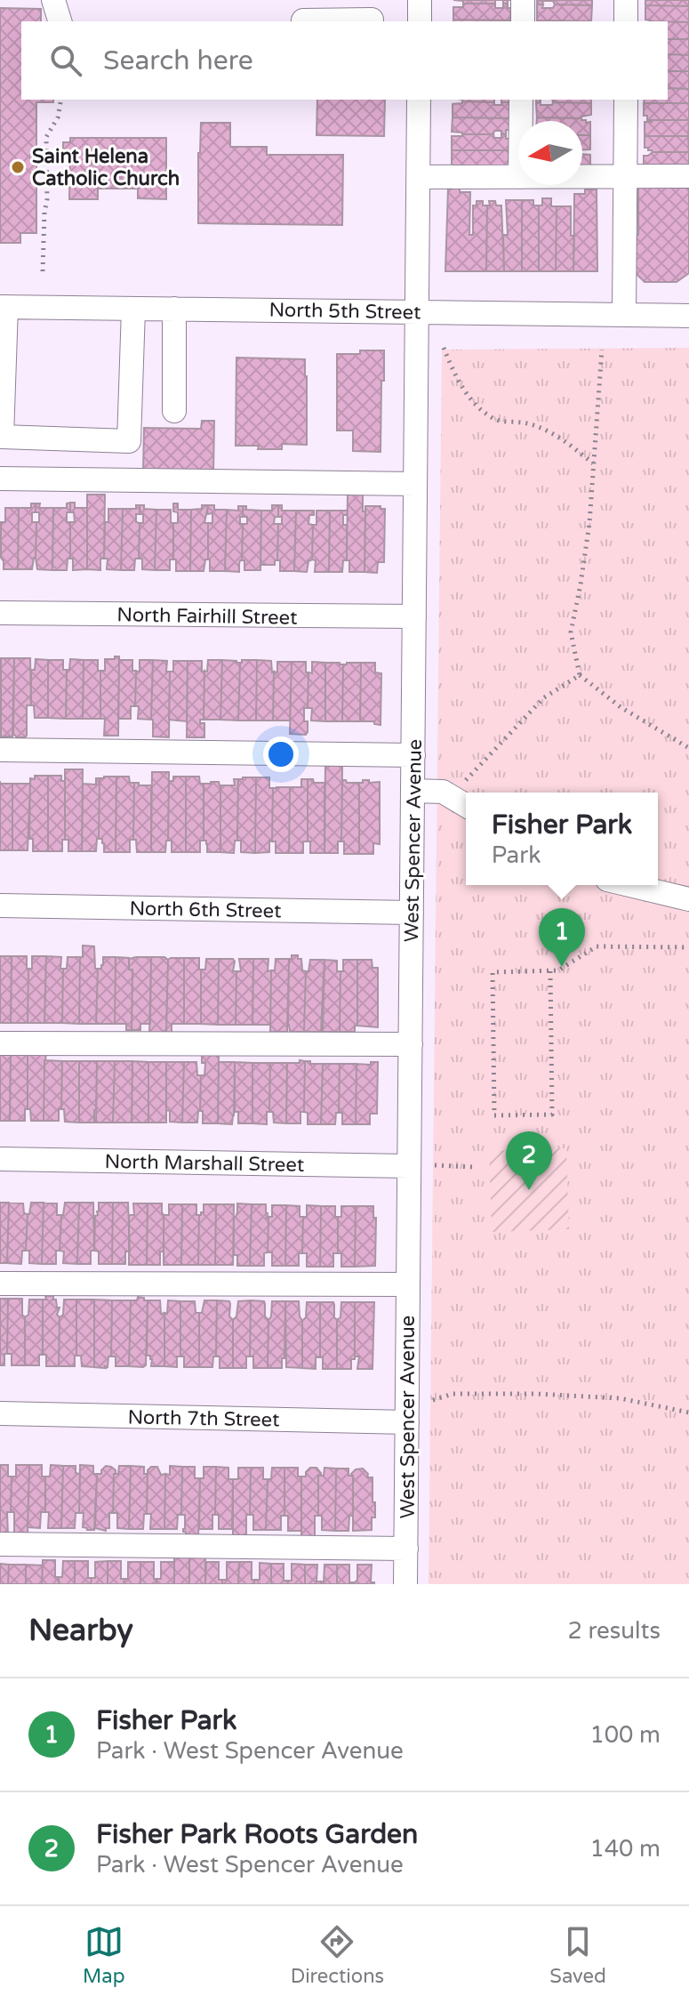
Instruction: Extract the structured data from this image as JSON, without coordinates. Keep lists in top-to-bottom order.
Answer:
{
  "streets": {
    "street": [
      "North 5th Street",
      "North Fairhill Street",
      "West Spencer Avenue",
      "North 6th Street",
      "North Marshall Street",
      "North 7th Street"
    ]
  },
  "crossings": [
    ["North 5th Street", "West Spencer Avenue"],
    ["North Fairhill Street", "West Spencer Avenue"],
    ["West Spencer Avenue", "North 6th Street"],
    ["West Spencer Avenue", "North Marshall Street"],
    ["West Spencer Avenue", "North 7th Street"]
  ],
  "places": ["Saint Helena Catholic Church"],
  "north": "left",
  "page": {
    "search": "Search here",
    "popup": ["Fisher Park", "Park"],
    "pins": ["1", "2"],
    "heading": ["Nearby", "2 results"],
    "list": [
      {
        "mark": "1",
        "name": "Fisher Park",
        "note": "Park · West Spencer Avenue",
        "value": "100 m"
      },
      {
        "mark": "2",
        "name": "Fisher Park Roots Garden",
        "note": "Park · West Spencer Avenue",
        "value": "140 m"
      }
    ],
    "nav": ["Map", "Directions", "Saved"]
  }
}
